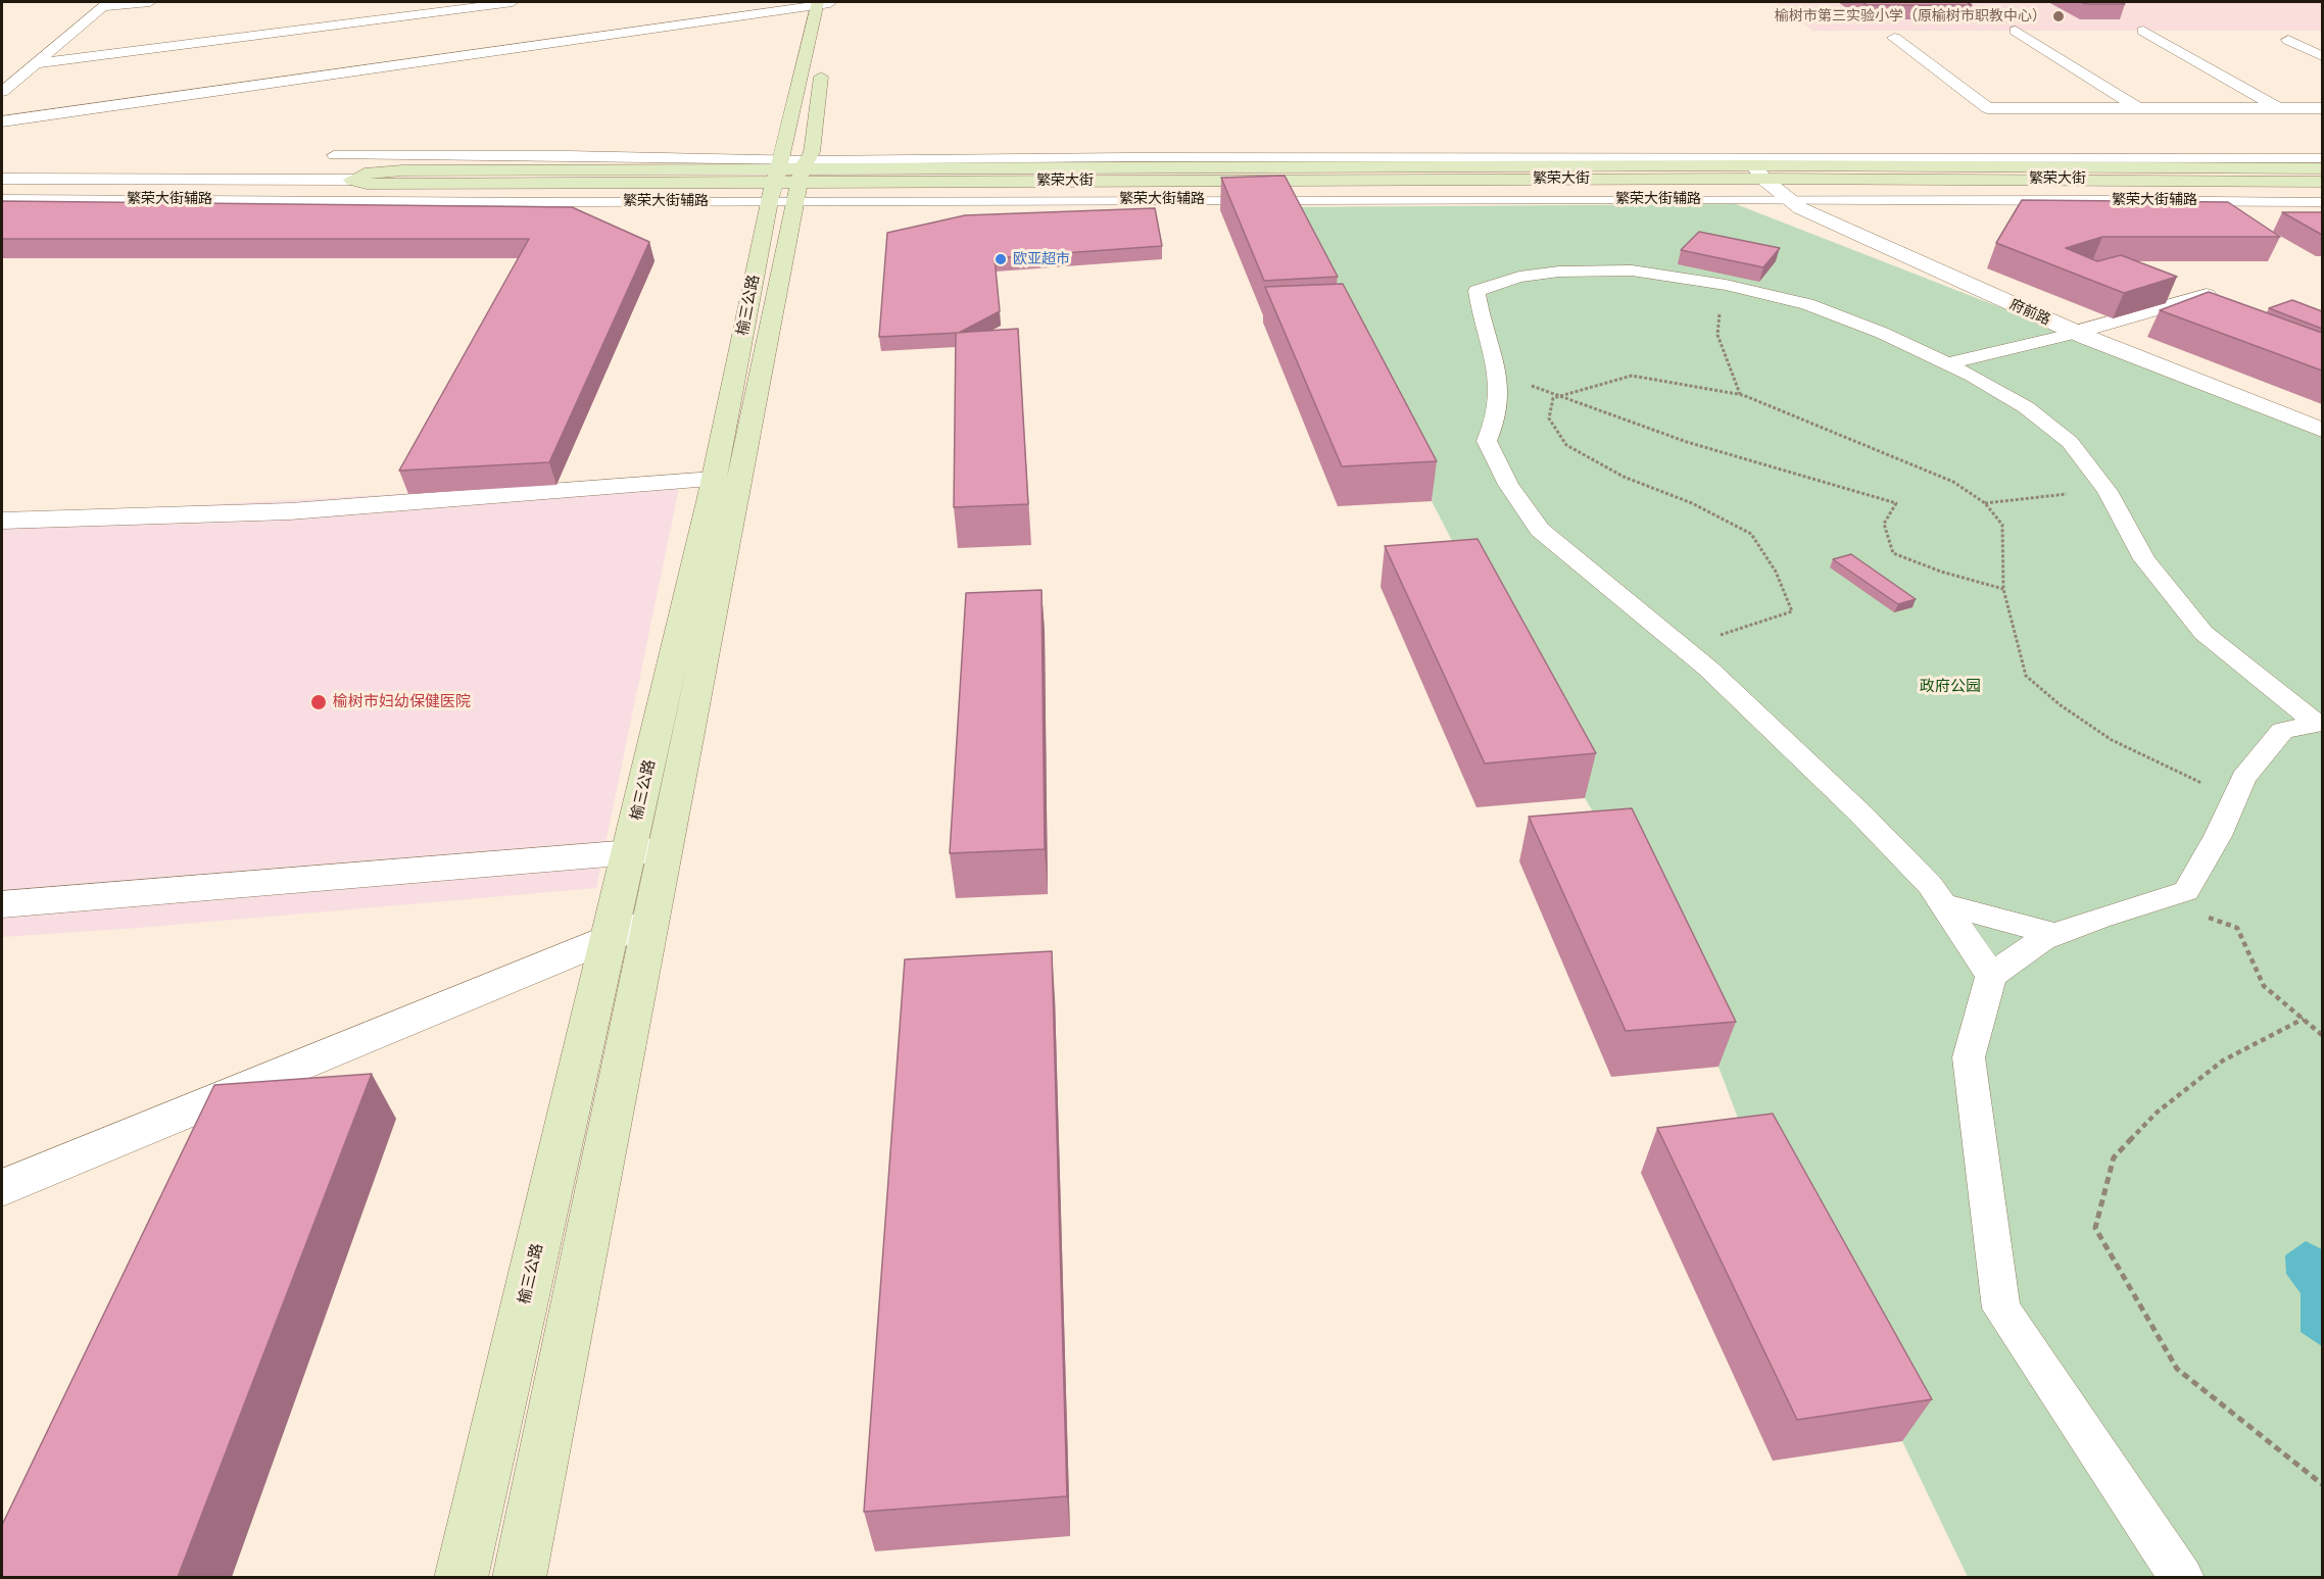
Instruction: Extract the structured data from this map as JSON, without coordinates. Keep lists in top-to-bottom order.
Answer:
{
  "streets": {
    "main road": ["繁荣大街", "榆三公路"],
    "street": ["府前路"],
    "lane": ["繁荣大街辅路"]
  },
  "crossings": [
    ["繁荣大街", "繁荣大街辅路"],
    ["繁荣大街", "榆三公路"],
    ["繁荣大街", "府前路"],
    ["繁荣大街辅路", "榆三公路"],
    ["繁荣大街辅路", "府前路"]
  ],
  "parks": ["政府公园"],
  "places": ["榆树市第三实验小学（原榆树市职教中心）", "欧亚超市", "榆树市妇幼保健医院"]
}
